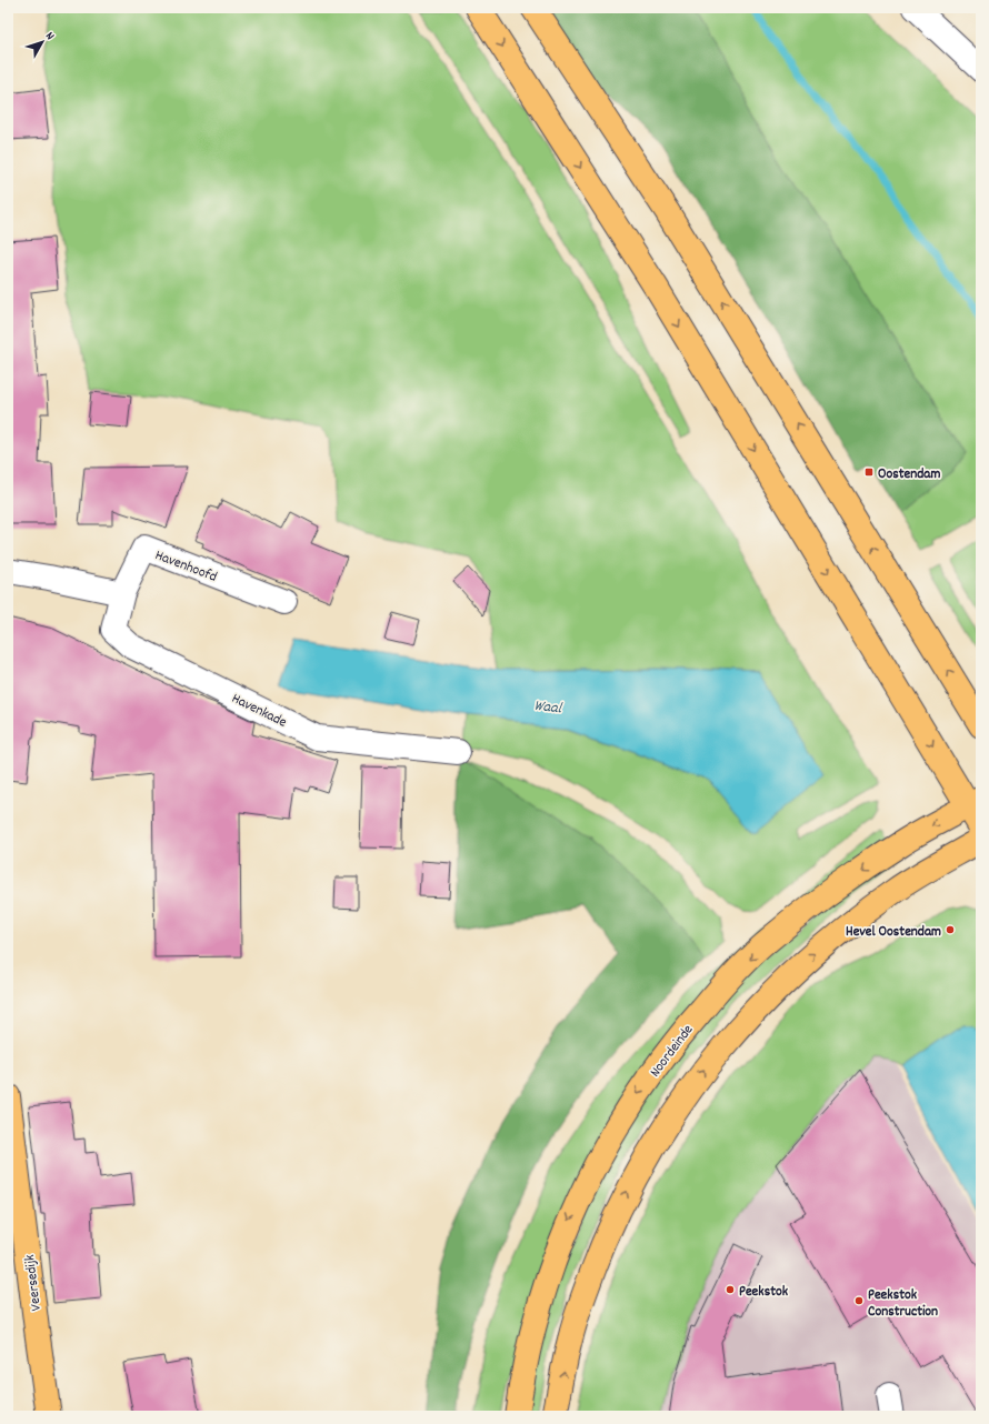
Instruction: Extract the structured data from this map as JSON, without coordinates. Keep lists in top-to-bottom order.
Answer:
{
  "streets": {
    "main road": ["Noordeinde", "Veersedijk"],
    "street": ["Havenhoofd", "Havenkade"]
  },
  "crossings": [
    ["Havenhoofd", "Havenkade"]
  ],
  "water": ["Waal"],
  "places": {
    "transit": ["Oostendam"],
    "other": ["Hevel Oostendam", "Peekstok", "Peekstok Construction"]
  },
  "north": "top right"
}
